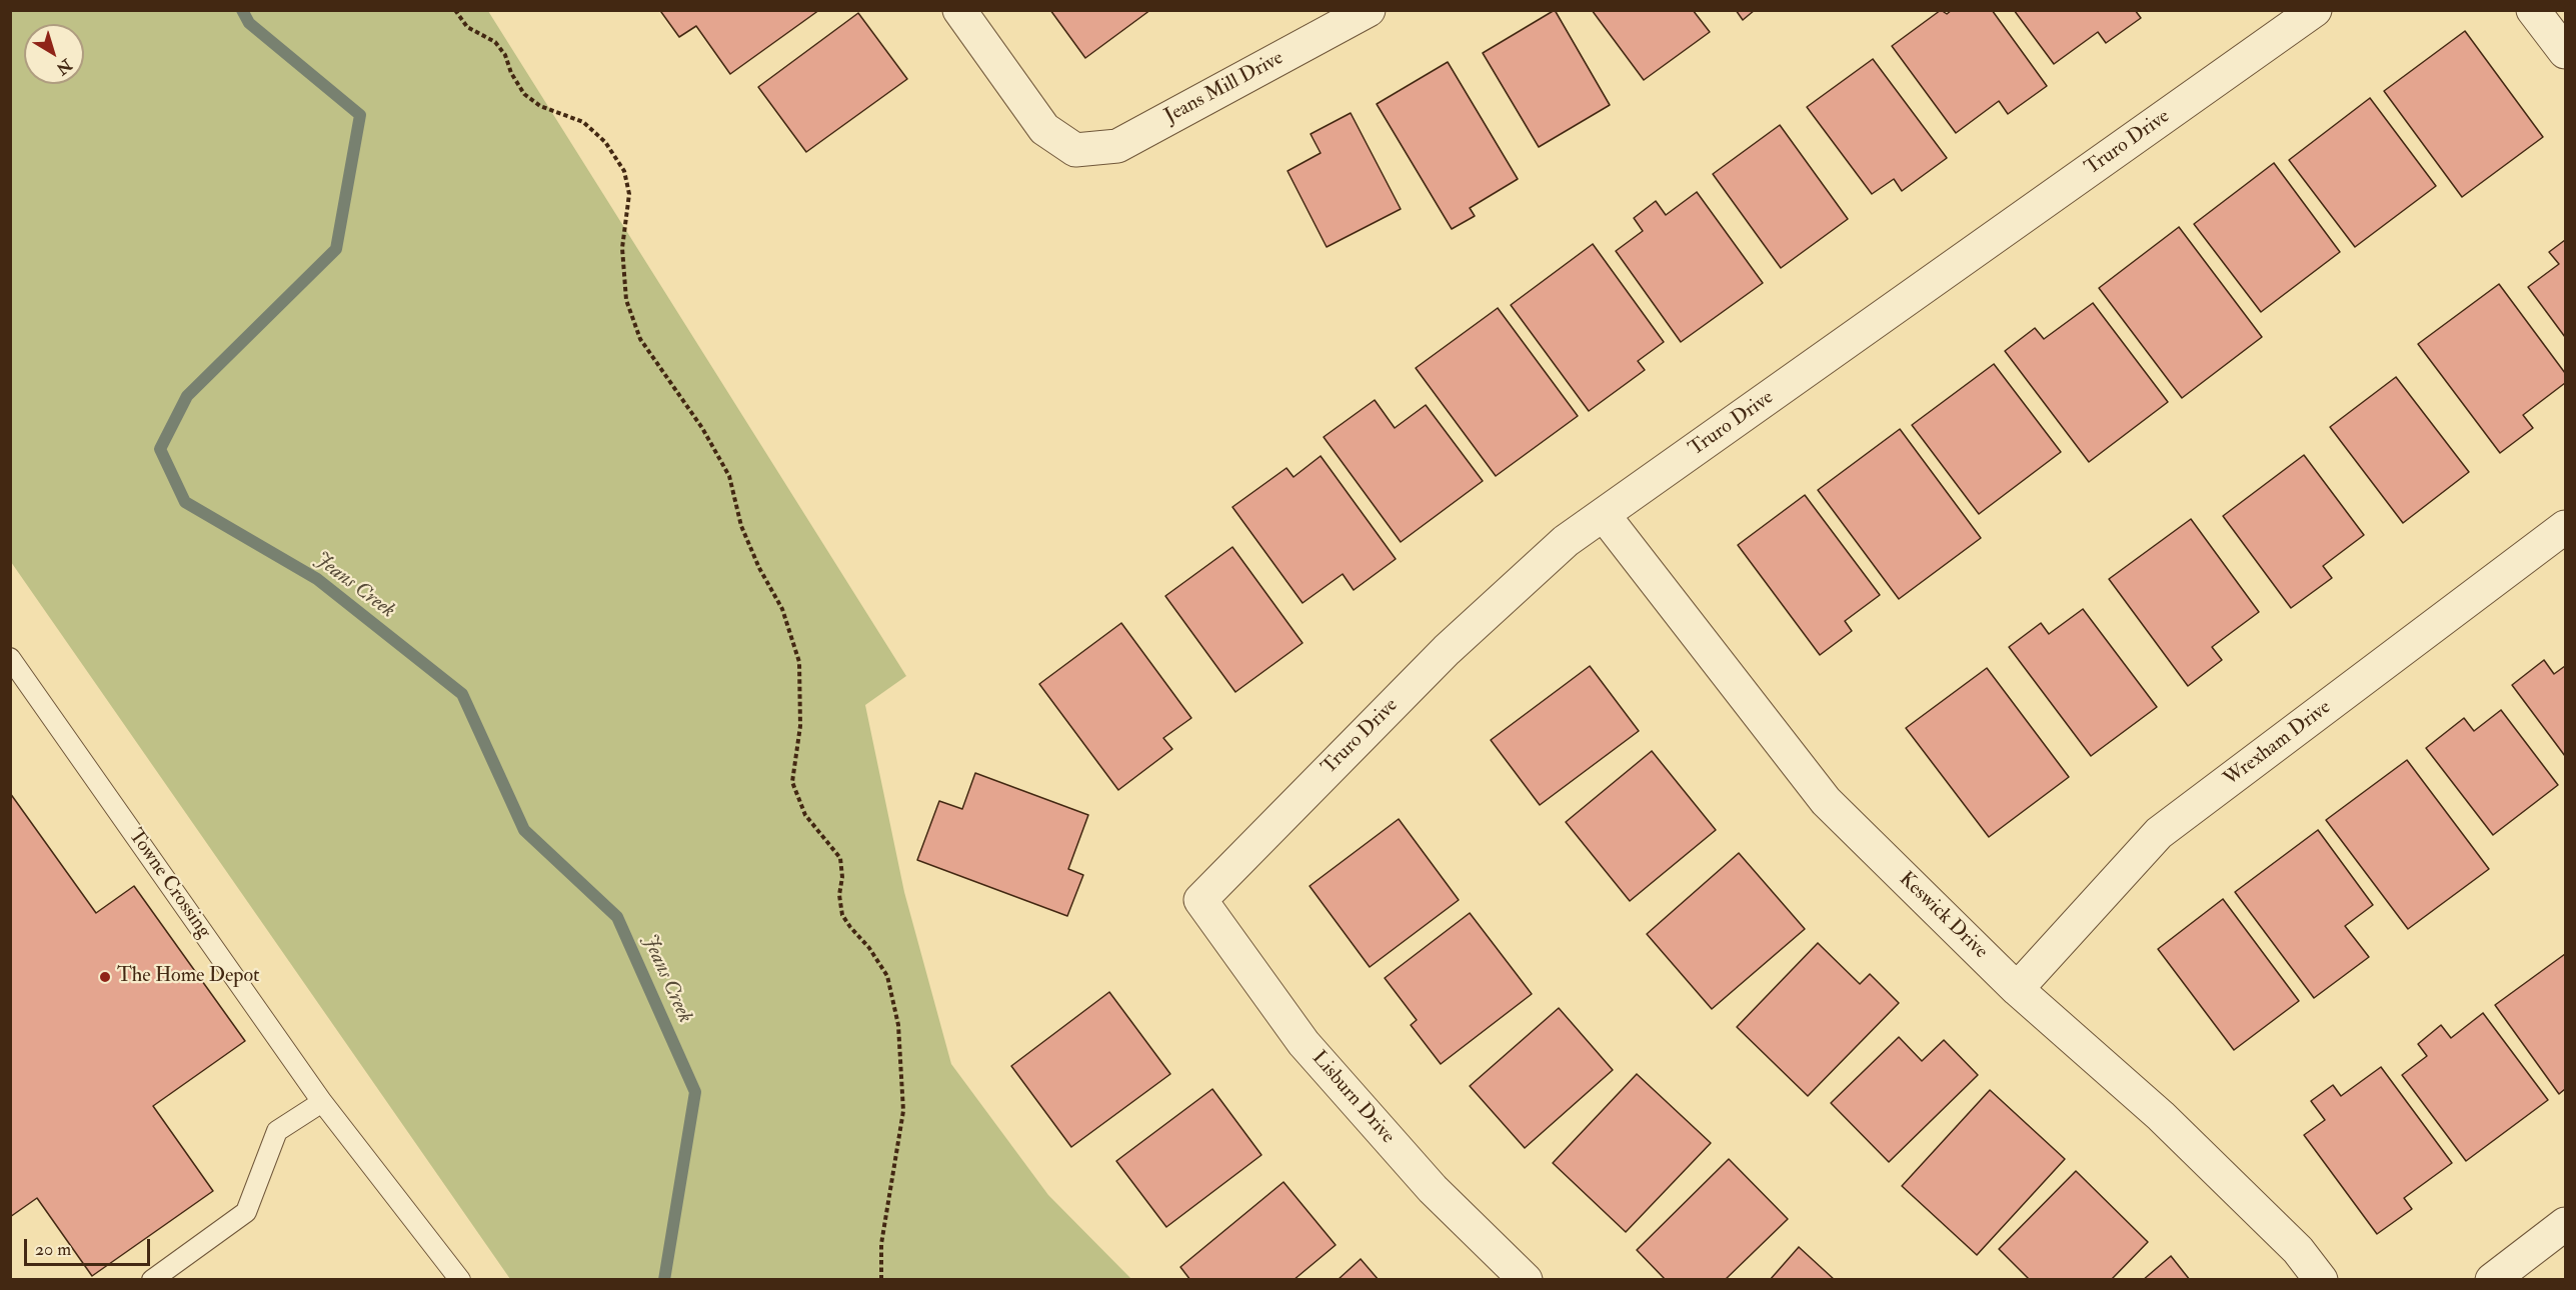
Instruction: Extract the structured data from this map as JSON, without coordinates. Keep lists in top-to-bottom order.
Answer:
{
  "streets": {
    "street": [
      "Jeans Mill Drive",
      "Truro Drive",
      "Wrexham Drive",
      "Keswick Drive",
      "Lisburn Drive"
    ],
    "lane": ["Towne Crossing"]
  },
  "crossings": [
    ["Truro Drive", "Keswick Drive"],
    ["Truro Drive", "Lisburn Drive"],
    ["Wrexham Drive", "Keswick Drive"]
  ],
  "water": ["Jeans Creek"],
  "places": ["The Home Depot"],
  "scale_bar": "20 m",
  "north": "bottom right"
}
